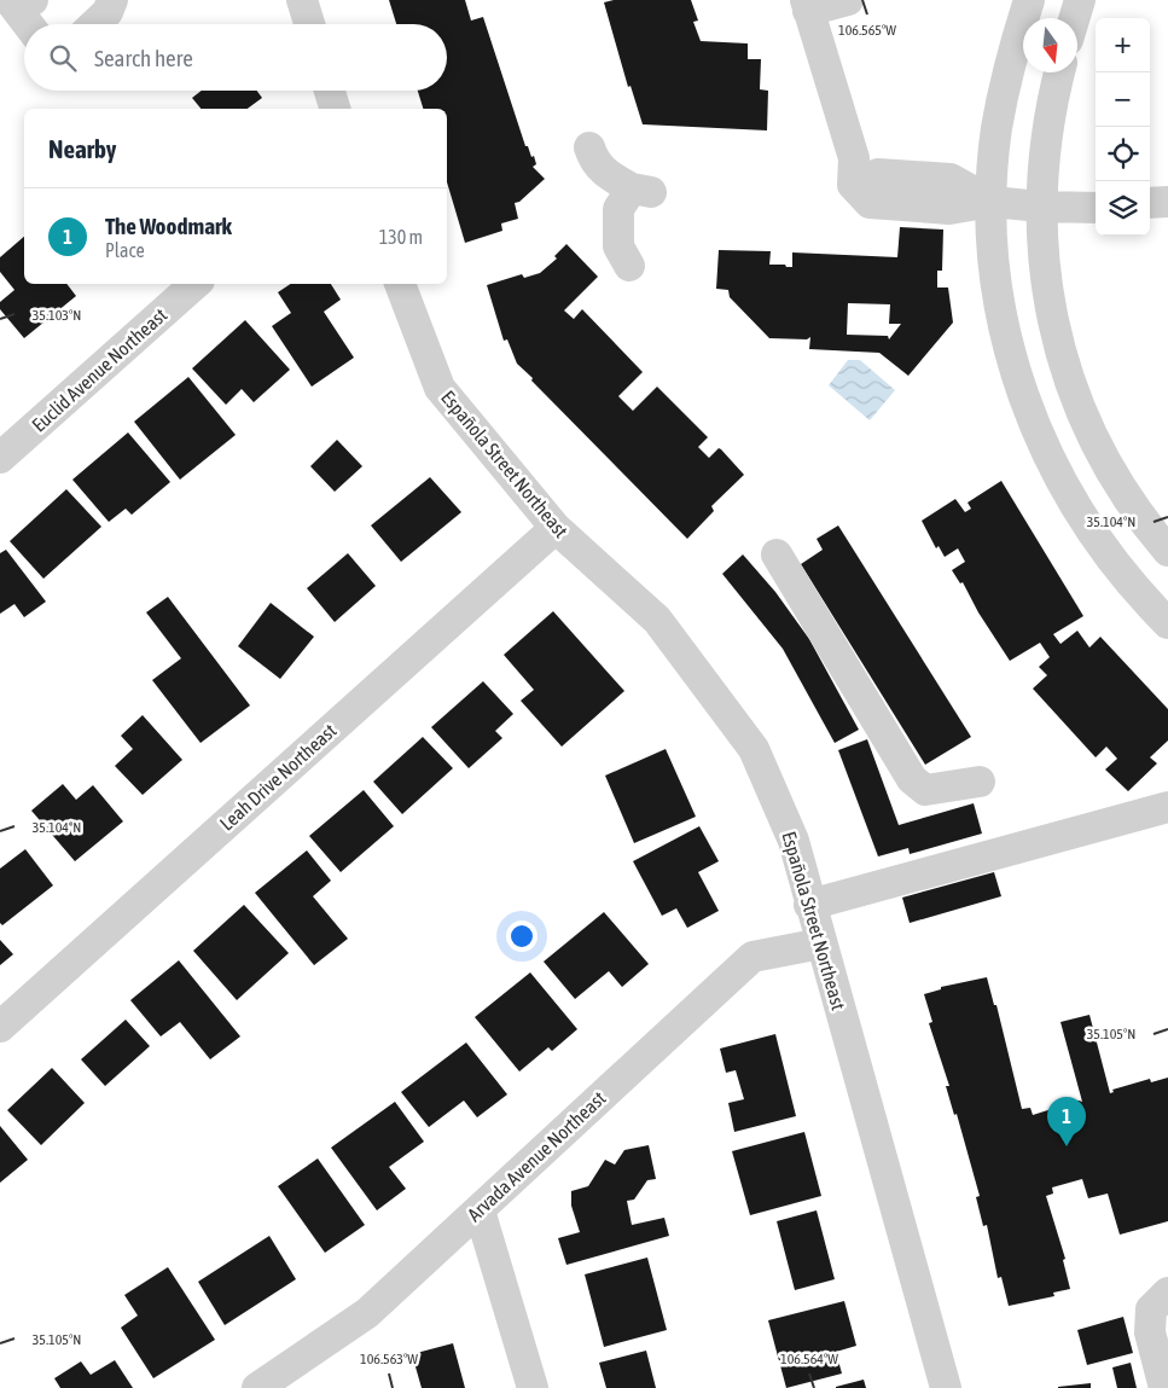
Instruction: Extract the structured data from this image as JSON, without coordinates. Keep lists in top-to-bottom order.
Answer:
{
  "streets": {
    "street": [
      "Euclid Avenue Northeast",
      "Española Street Northeast",
      "Leah Drive Northeast",
      "Arvada Avenue Northeast"
    ]
  },
  "crossings": [
    ["Española Street Northeast", "Leah Drive Northeast"],
    ["Española Street Northeast", "Arvada Avenue Northeast"]
  ],
  "north": "bottom",
  "page": {
    "map_buttons": ["+", "−"],
    "search": "Search here",
    "heading": "Nearby",
    "list": [
      {
        "mark": "1",
        "name": "The Woodmark",
        "note": "Place",
        "value": "130 m"
      }
    ],
    "pins": "1"
  },
  "coordinates": [
    "106.565°W",
    "35.103°N",
    "35.104°N",
    "35.105°N",
    "106.563°W",
    "106.564°W"
  ]
}
